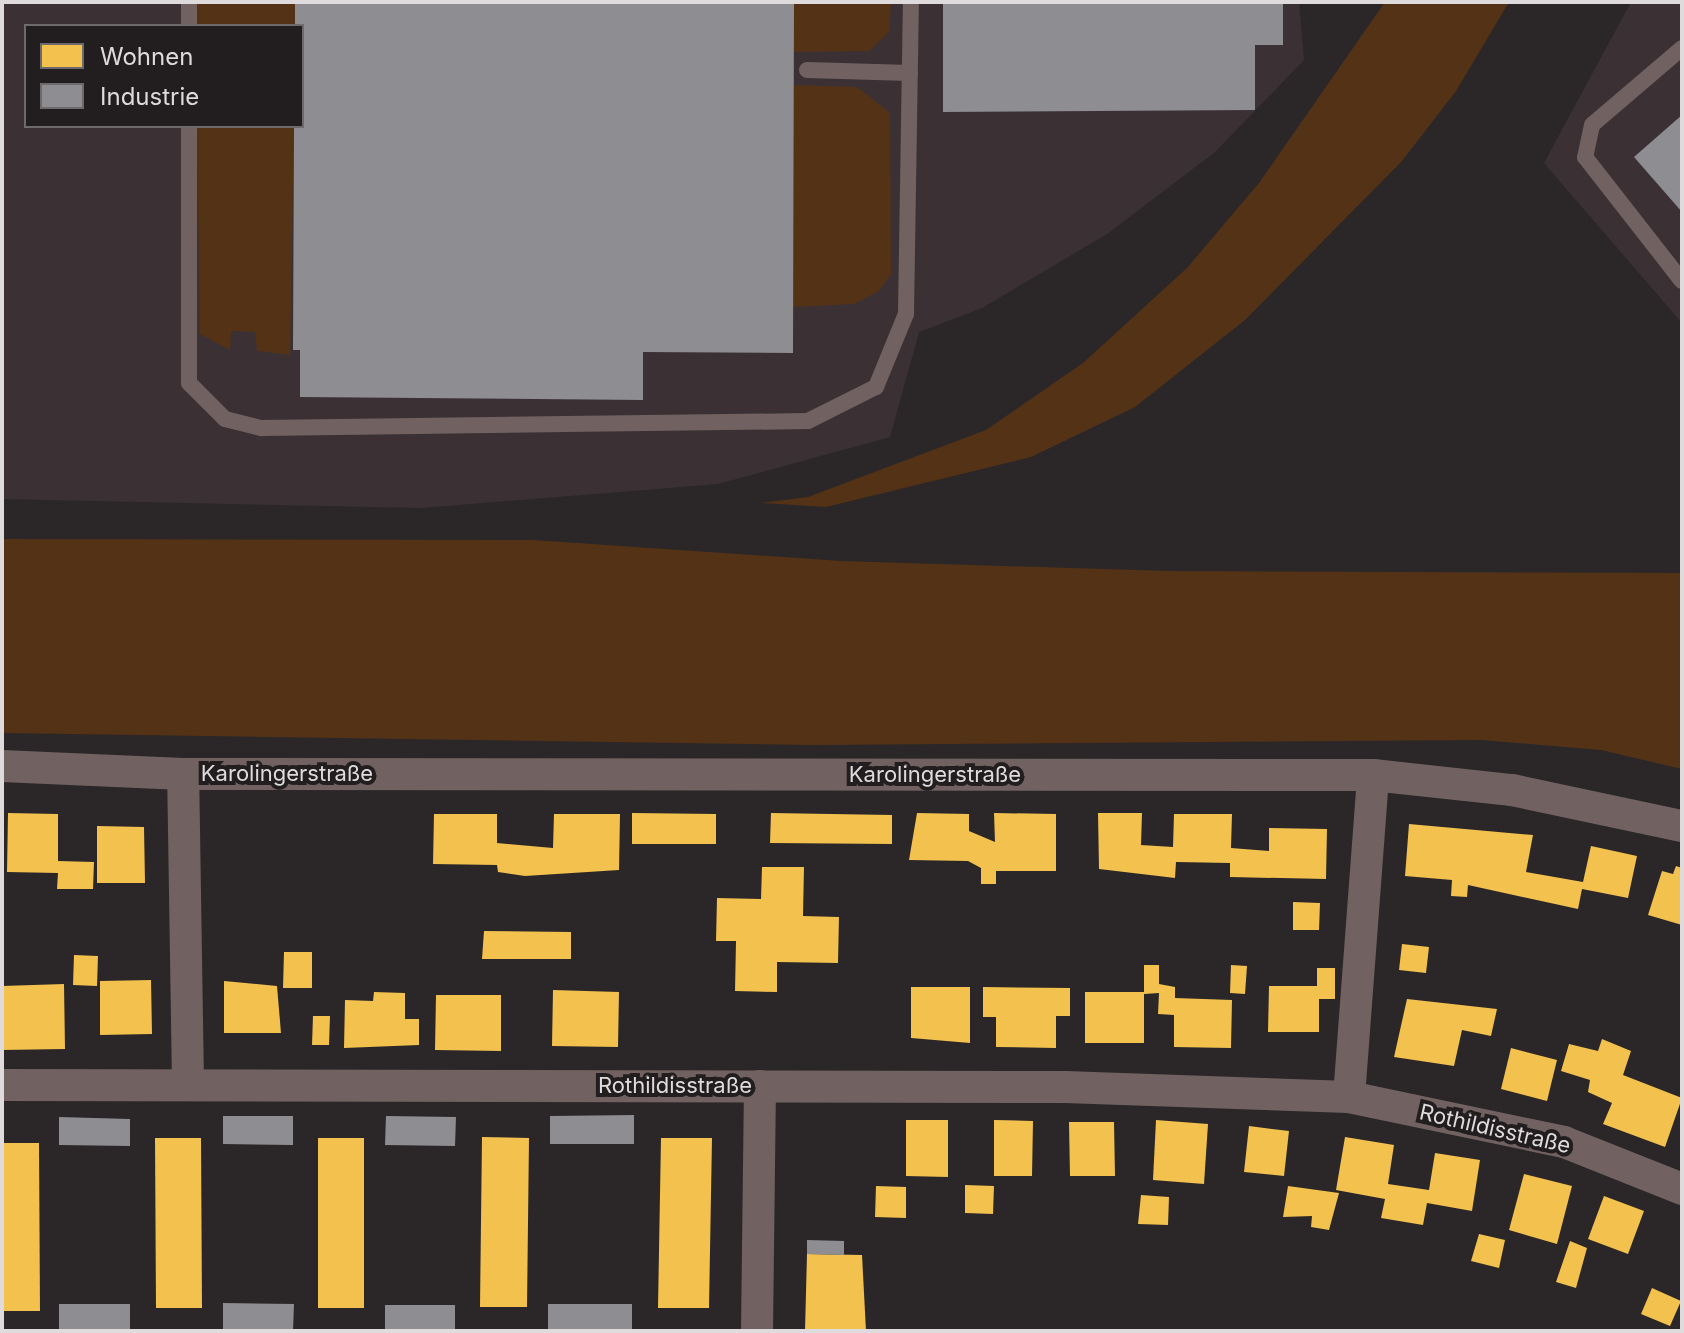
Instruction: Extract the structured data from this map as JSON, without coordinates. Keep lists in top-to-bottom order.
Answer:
{
  "streets": {
    "street": ["Karolingerstraße", "Rothildisstraße"]
  },
  "crossings": [
    ["Karolingerstraße", "Rothildisstraße"]
  ],
  "legend": ["Wohnen", "Industrie"]
}
